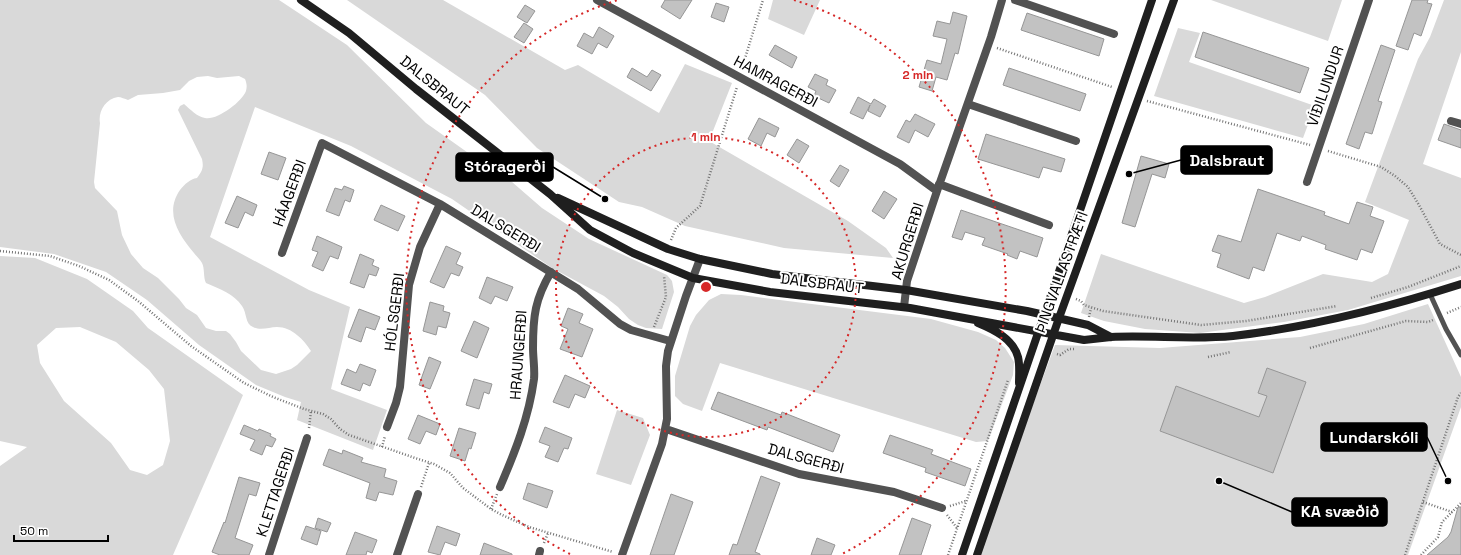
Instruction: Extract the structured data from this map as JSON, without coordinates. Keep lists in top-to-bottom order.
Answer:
{
  "streets": {
    "street": [
      "HAMRAGERÐI",
      "DALSBRAUT",
      "VÍÐILUNDUR",
      "HÁAGERÐI",
      "DALSGERÐI",
      "AKURGERÐI",
      "ÞINGVALLASTRÆTI",
      "HÓLSGERÐI",
      "HRAUNGERÐI",
      "KLETTAGERÐI"
    ]
  },
  "crossings": [
    ["HAMRAGERÐI", "AKURGERÐI"],
    ["DALSBRAUT", "AKURGERÐI"],
    ["DALSBRAUT", "ÞINGVALLASTRÆTI"],
    ["HÁAGERÐI", "DALSGERÐI"],
    ["DALSGERÐI", "HÓLSGERÐI"],
    ["DALSGERÐI", "HRAUNGERÐI"]
  ],
  "places": [
    "Dalsbraut",
    "Stóragerði",
    "KA svæðið",
    "Lundarskóli"
  ],
  "scale_bar": "50 m",
  "rings": ["2 min", "1 min"]
}
